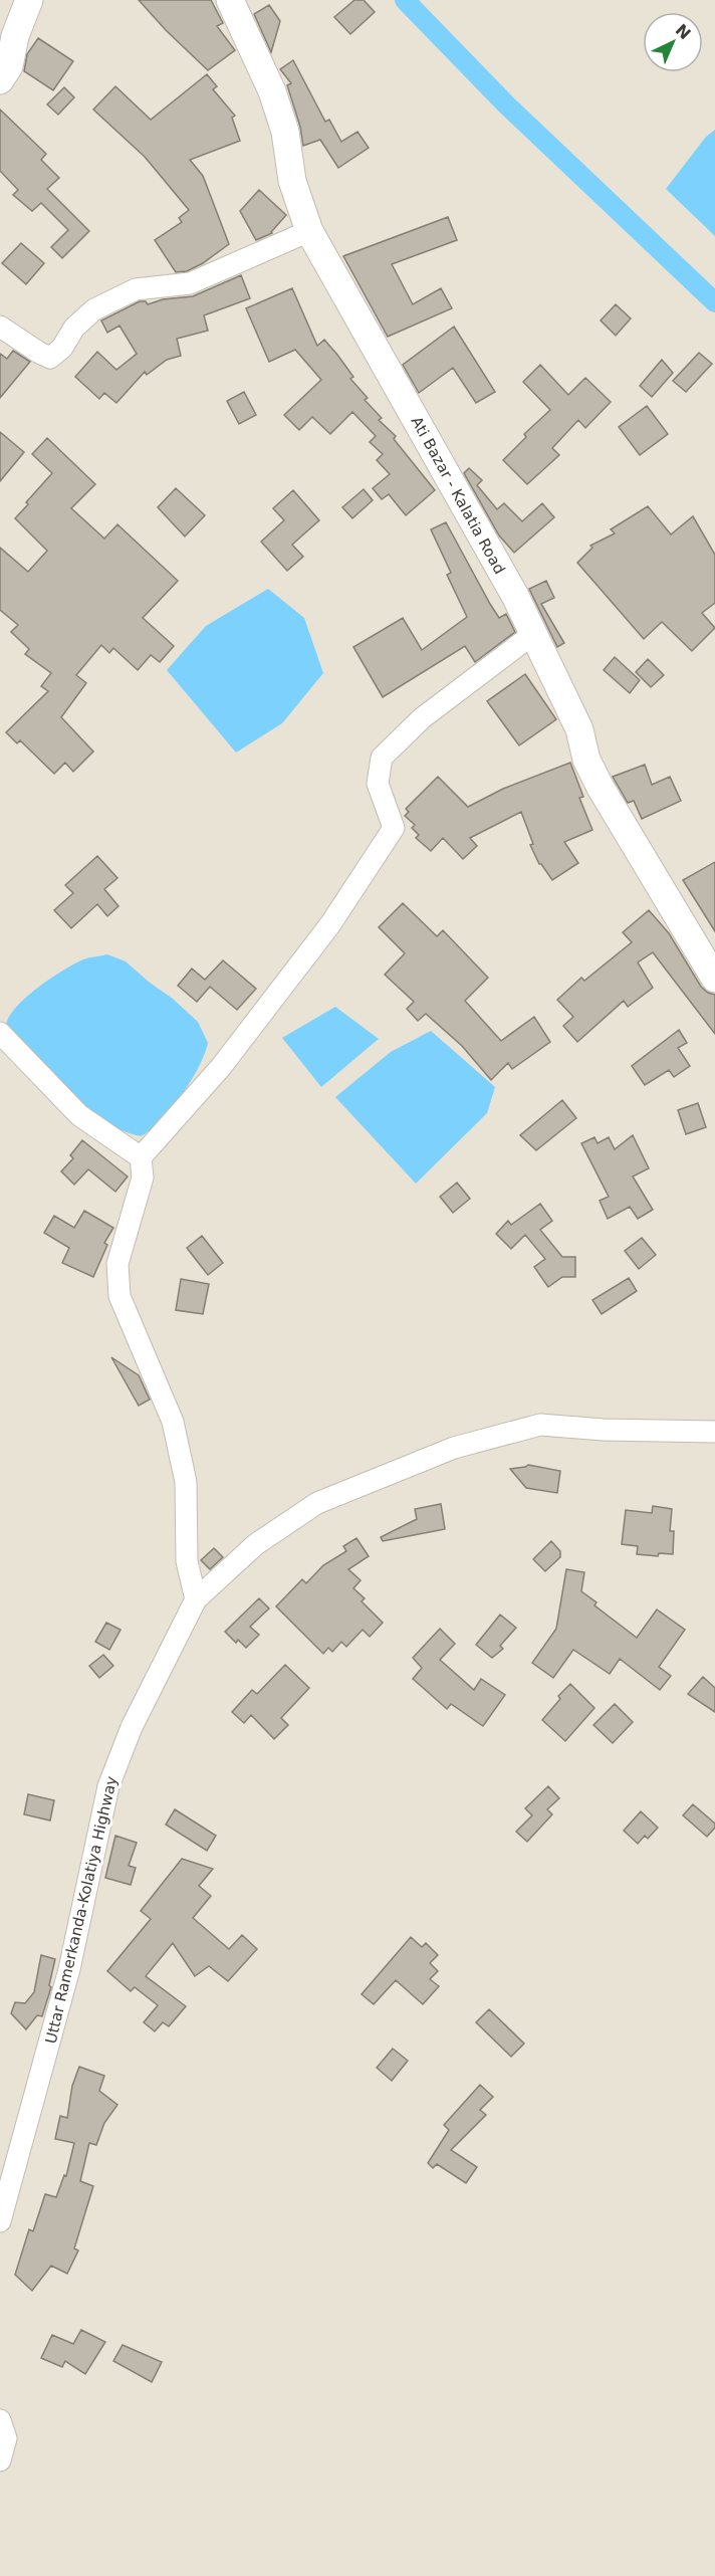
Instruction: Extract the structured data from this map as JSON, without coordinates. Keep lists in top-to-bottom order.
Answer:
{
  "streets": {
    "main road": ["Ati Bazar - Kalatia Road"],
    "street": ["Uttar Ramerkanda-Kolatiya Highway"]
  },
  "north": "top right"
}
